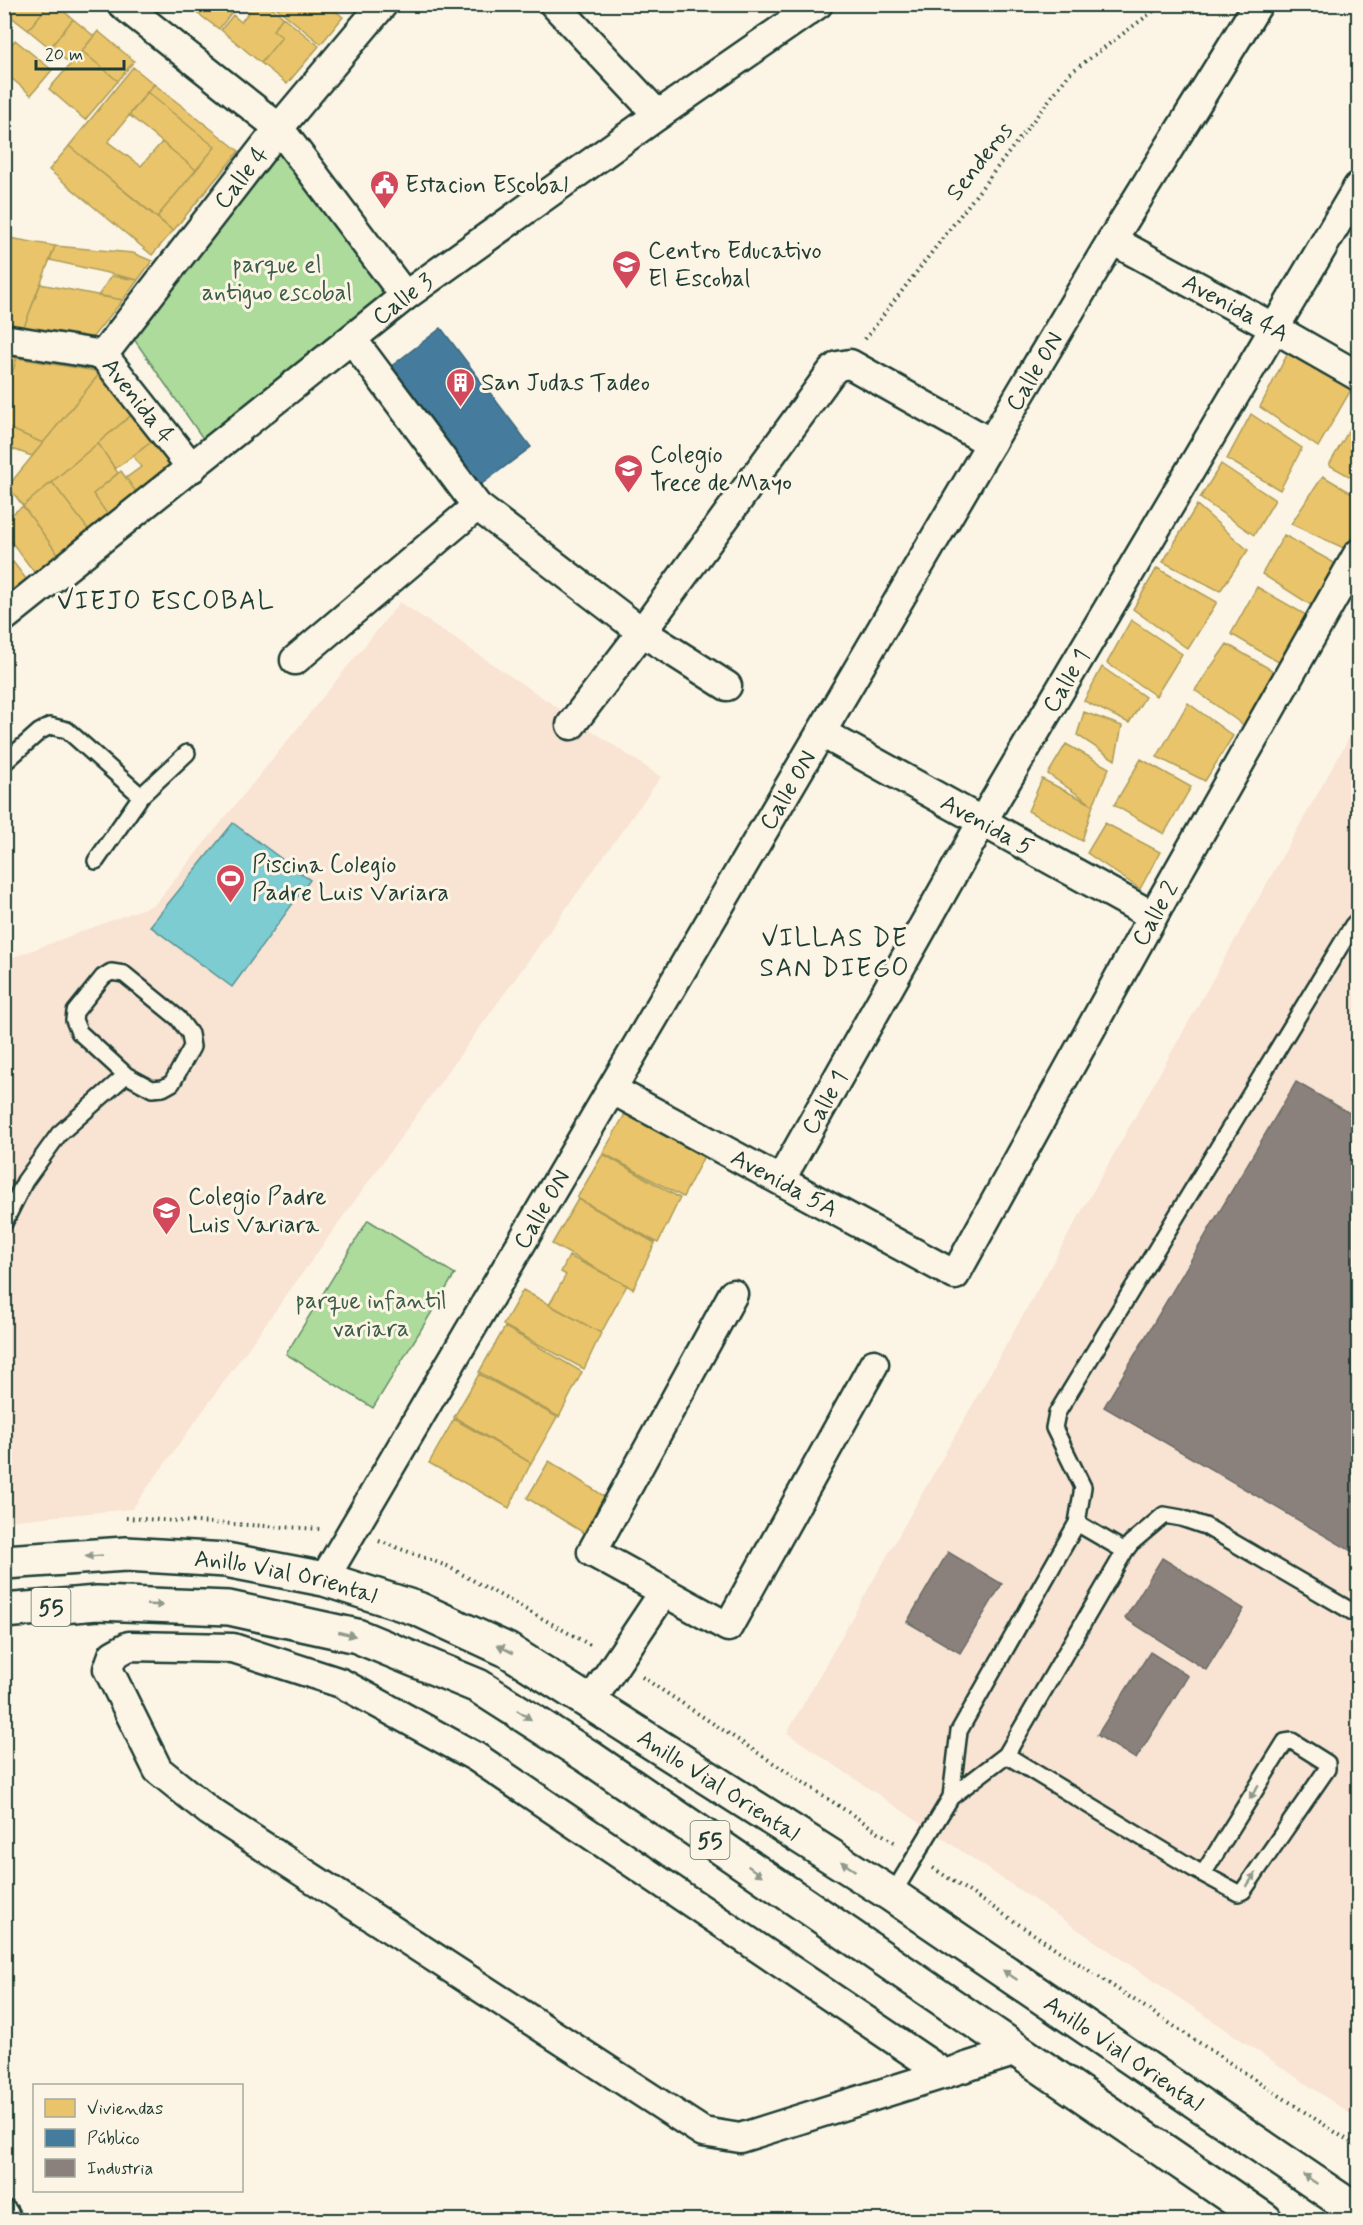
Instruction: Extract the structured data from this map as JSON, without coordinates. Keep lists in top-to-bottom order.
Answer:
{
  "streets": {
    "highway": ["Anillo Vial Oriental", "55"],
    "street": [
      "Calle 4",
      "Calle 3",
      "Avenida 4A",
      "Calle 0N",
      "Avenida 4",
      "Calle 1",
      "Avenida 5",
      "Calle 2",
      "Avenida 5A"
    ],
    "path": ["Senderos"]
  },
  "crossings": [
    ["Calle 4", "Avenida 4"],
    ["Calle 3", "Avenida 4"],
    ["Avenida 4A", "Calle 0N"],
    ["Avenida 4A", "Calle 1"],
    ["Calle 0N", "Avenida 5"],
    ["Calle 0N", "Avenida 5A"],
    ["Calle 0N", "Anillo Vial Oriental"],
    ["Calle 1", "Avenida 5"],
    ["Calle 1", "Avenida 5A"],
    ["Avenida 5", "Calle 2"],
    ["Calle 2", "Avenida 5A"]
  ],
  "districts": ["VIEJO ESCOBAL", "VILLAS DE SAN DIEGO"],
  "parks": ["parque el antiguo escobal", "parque infantil variara"],
  "places": {
    "public building": ["Estacion Escobal"],
    "school or university": ["Centro Educativo El Escobal", "Colegio Trece de Mayo", "Colegio Padre Luis Variara"],
    "building": ["San Judas Tadeo"],
    "sports": ["Piscina Colegio Padre Luis Variara"]
  },
  "legend": ["Viviendas", "Público", "Industria"],
  "scale_bar": "20 m"
}
